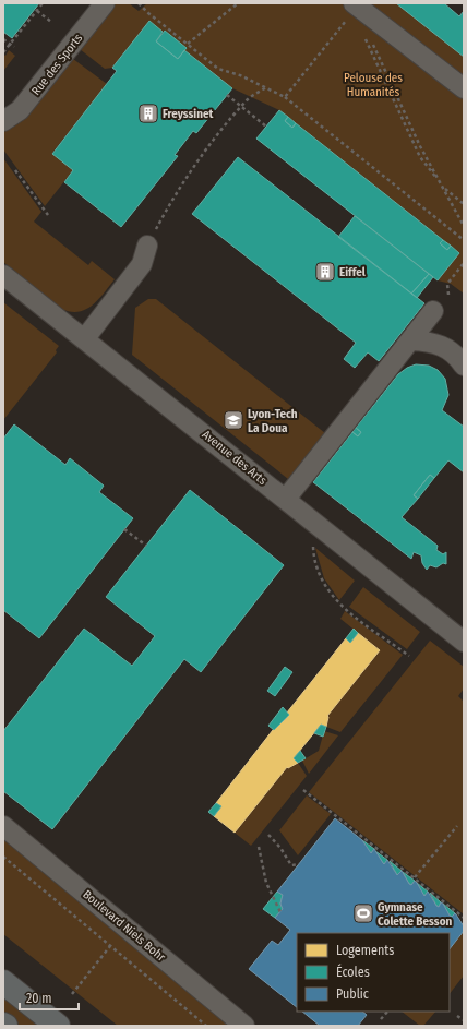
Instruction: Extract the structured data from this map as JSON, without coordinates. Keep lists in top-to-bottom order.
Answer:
{
  "streets": {
    "street": ["Rue des Sports", "Avenue des Arts", "Boulevard Niels Bohr"]
  },
  "parks": ["Pelouse des Humanités"],
  "places": {
    "building": ["Freyssinet", "Eiffel"],
    "school or university": ["Lyon-Tech La Doua"],
    "sports": ["Gymnase Colette Besson"]
  },
  "legend": ["Logements", "Écoles", "Public"],
  "scale_bar": "20 m"
}
